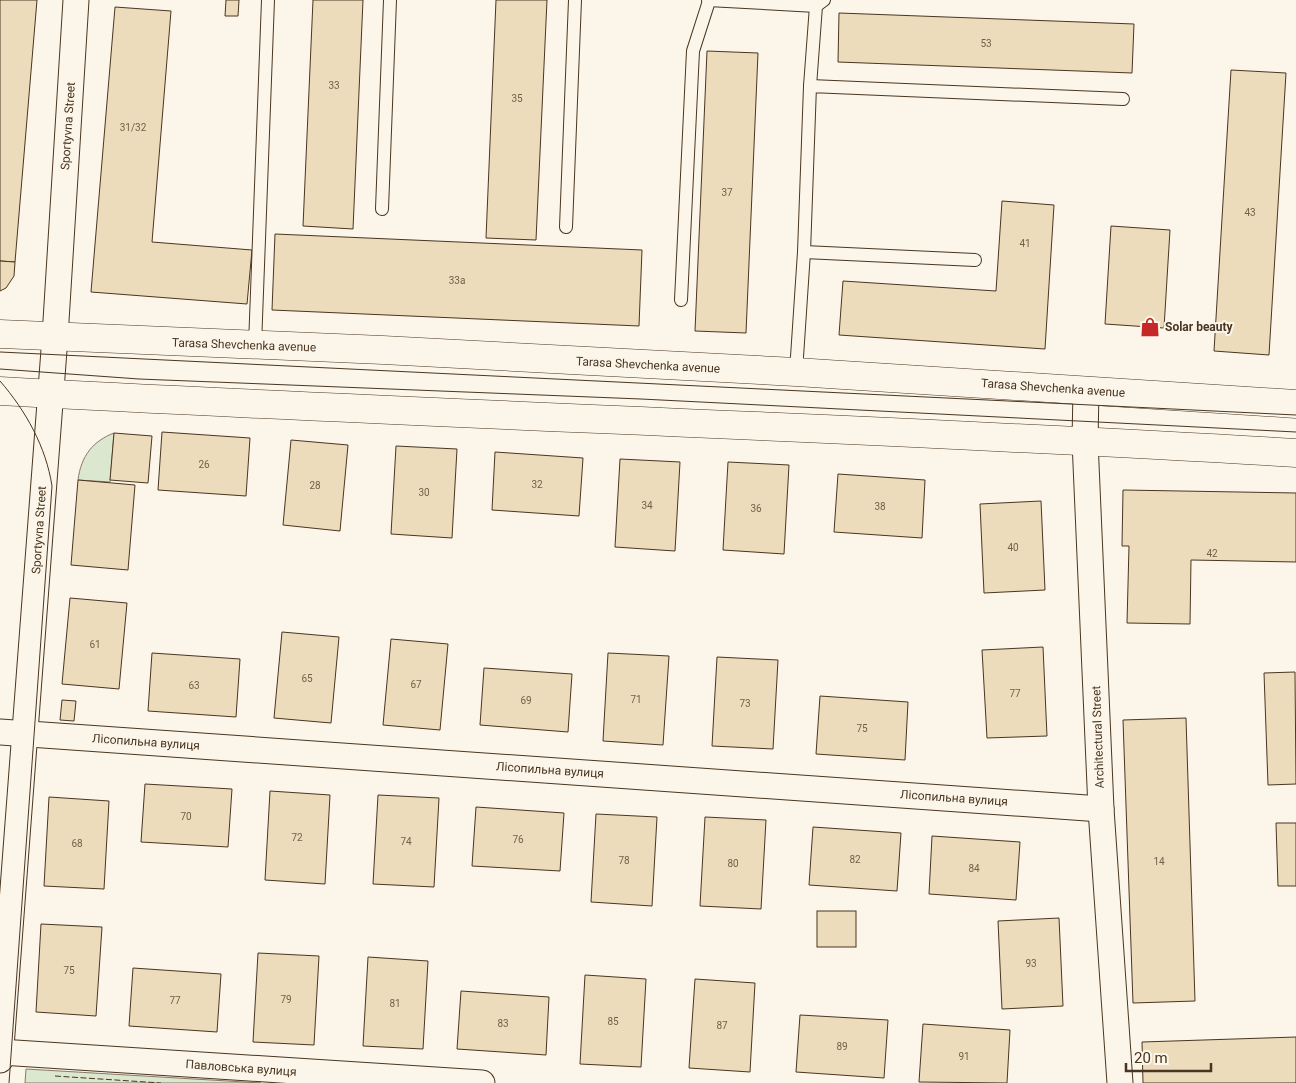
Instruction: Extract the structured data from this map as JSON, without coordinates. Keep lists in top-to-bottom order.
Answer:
{
  "streets": {
    "main road": ["Tarasa Shevchenka avenue"],
    "street": [
      "Sportyvna Street",
      "Architectural Street",
      "Лісопильна вулиця",
      "Павловська вулиця"
    ]
  },
  "crossings": [
    ["Sportyvna Street", "Tarasa Shevchenka avenue"],
    ["Sportyvna Street", "Лісопильна вулиця"],
    ["Sportyvna Street", "Павловська вулиця"],
    ["Tarasa Shevchenka avenue", "Architectural Street"],
    ["Architectural Street", "Лісопильна вулиця"]
  ],
  "places": {
    "shop": ["Solar beauty"]
  },
  "house_numbers": [
    "53",
    "33",
    "35",
    "31/32",
    "37",
    "43",
    "41",
    "33а",
    "26",
    "32",
    "28",
    "30",
    "34",
    "38",
    "36",
    "40",
    "42",
    "61",
    "65",
    "67",
    "63",
    "77",
    "71",
    "69",
    "73",
    "75",
    "70",
    "72",
    "76",
    "74",
    "68",
    "82",
    "78",
    "14",
    "80",
    "84",
    "93",
    "75",
    "79",
    "77",
    "81",
    "85",
    "83",
    "87",
    "89",
    "91"
  ],
  "scale_bar": "20 m"
}
